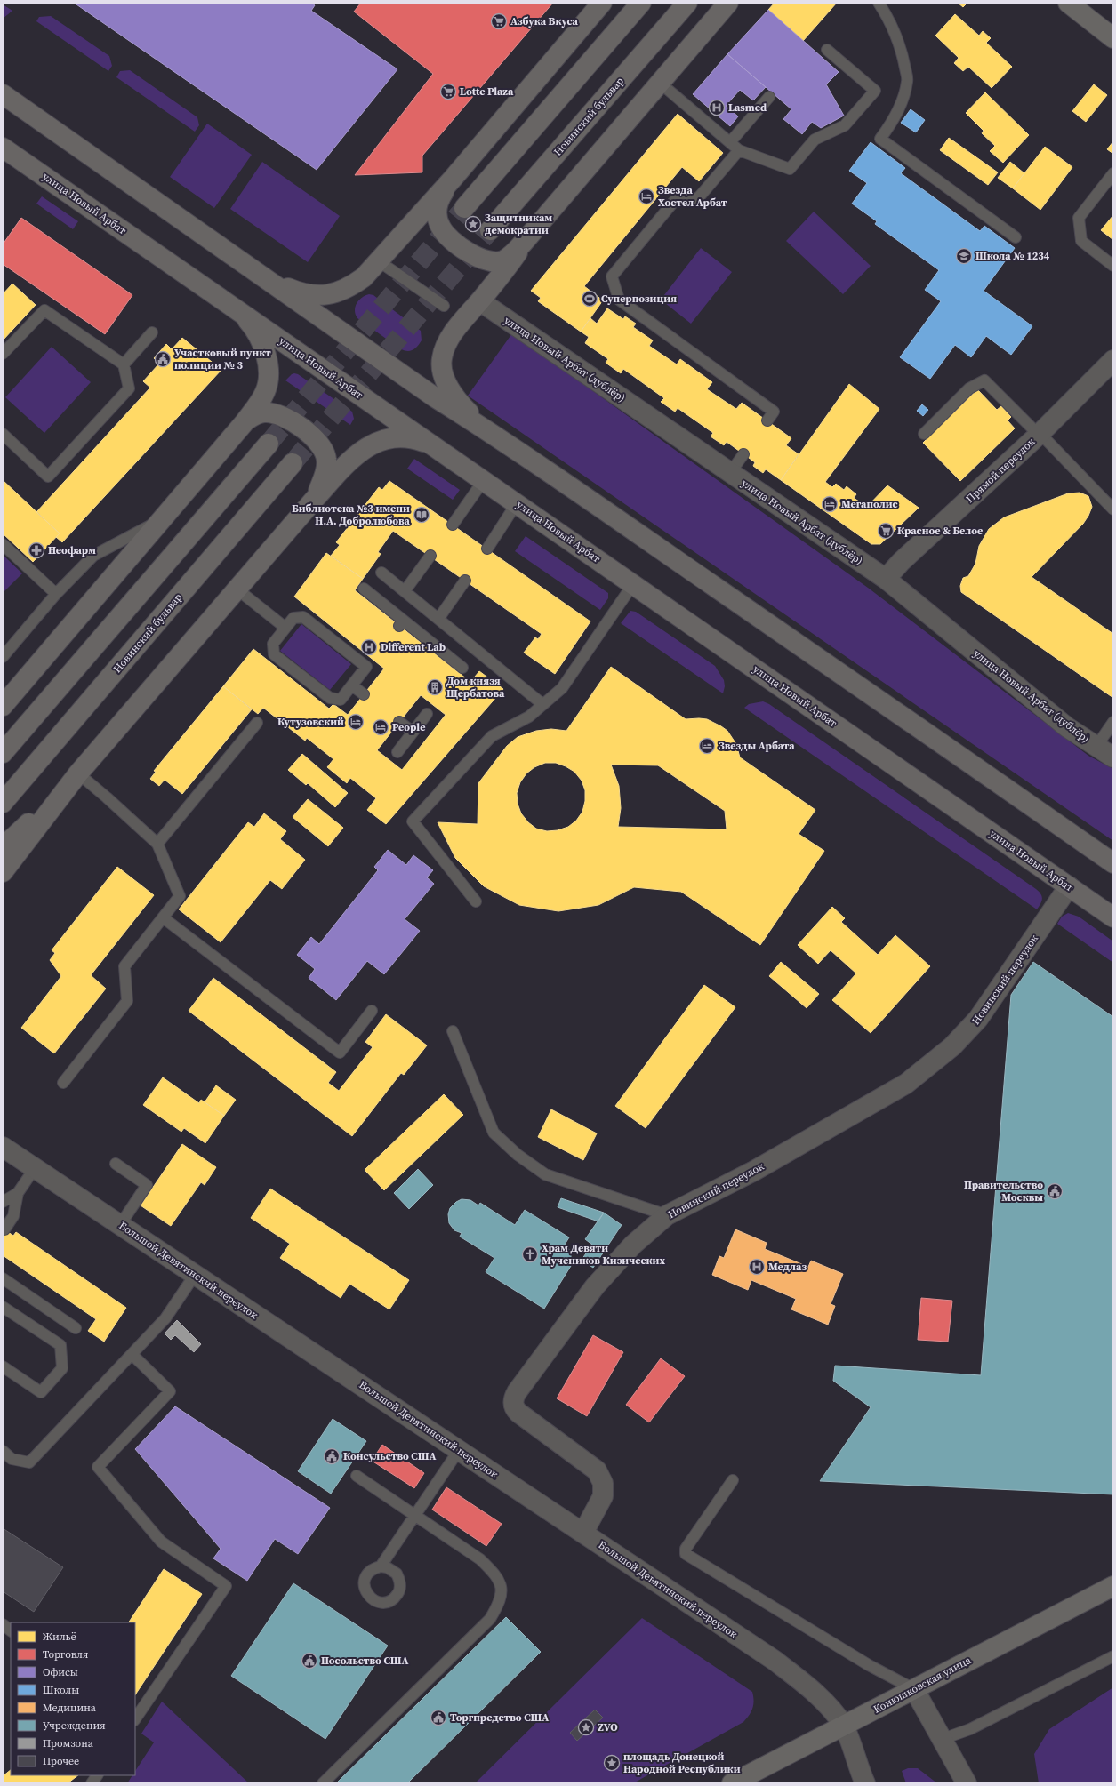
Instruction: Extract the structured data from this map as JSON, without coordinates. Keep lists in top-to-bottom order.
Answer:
{
  "streets": {
    "main road": ["Новинский бульвар", "улица Новый Арбат", "Конюшковская улица"],
    "street": [
      "улица Новый Арбат (дублёр)",
      "Прямой переулок",
      "Новинский переулок",
      "Большой Девятинский переулок"
    ]
  },
  "crossings": [
    ["улица Новый Арбат", "Новинский переулок"],
    ["улица Новый Арбат (дублёр)", "Прямой переулок"],
    ["Новинский переулок", "Большой Девятинский переулок"],
    ["Большой Девятинский переулок", "Конюшковская улица"]
  ],
  "places": {
    "supermarket": ["Азбука Вкуса", "Lotte Plaza", "Красное & Белое"],
    "hospital": ["Lasmed", "Different Lab", "Медлаз"],
    "hotel": [
      "Звезда Хостел Арбат",
      "Мегаполис",
      "Кутузовский",
      "People",
      "Звезды Арбата"
    ],
    "place": ["Защитникам демократии", "ZVO", "площадь Донецкой Народной Республики"],
    "school or university": ["Школа № 1234"],
    "sports": ["Суперпозиция"],
    "public building": [
      "Участковый пункт полиции № 3",
      "Правительство Москвы",
      "Консульство США",
      "Посольство США",
      "Торгпредство США"
    ],
    "library": ["Библиотека №3 имени Н.А. Добролюбова"],
    "pharmacy": ["Неофарм"],
    "building": ["Дом князя Щербатова"],
    "church": ["Храм Девяти Мучеников Кизических"]
  },
  "legend": [
    "Жильё",
    "Торговля",
    "Офисы",
    "Школы",
    "Медицина",
    "Учреждения",
    "Промзона",
    "Прочее"
  ]
}
